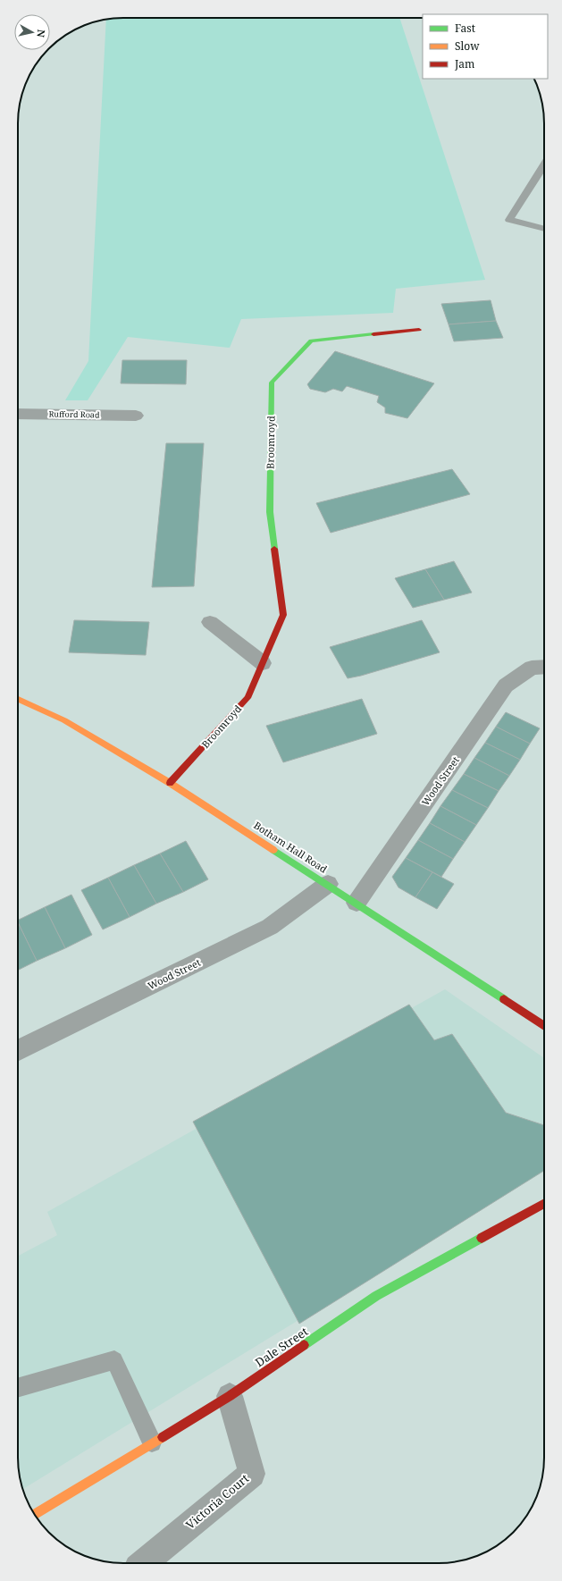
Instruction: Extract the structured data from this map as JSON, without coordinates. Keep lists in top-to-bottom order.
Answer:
{
  "streets": {
    "street": [
      "Rufford Road",
      "Broomroyd",
      "Wood Street",
      "Botham Hall Road",
      "Dale Street",
      "Victoria Court"
    ]
  },
  "crossings": [
    ["Broomroyd", "Botham Hall Road"],
    ["Wood Street", "Botham Hall Road"],
    ["Dale Street", "Victoria Court"]
  ],
  "legend": ["Fast", "Slow", "Jam"],
  "north": "right"
}
